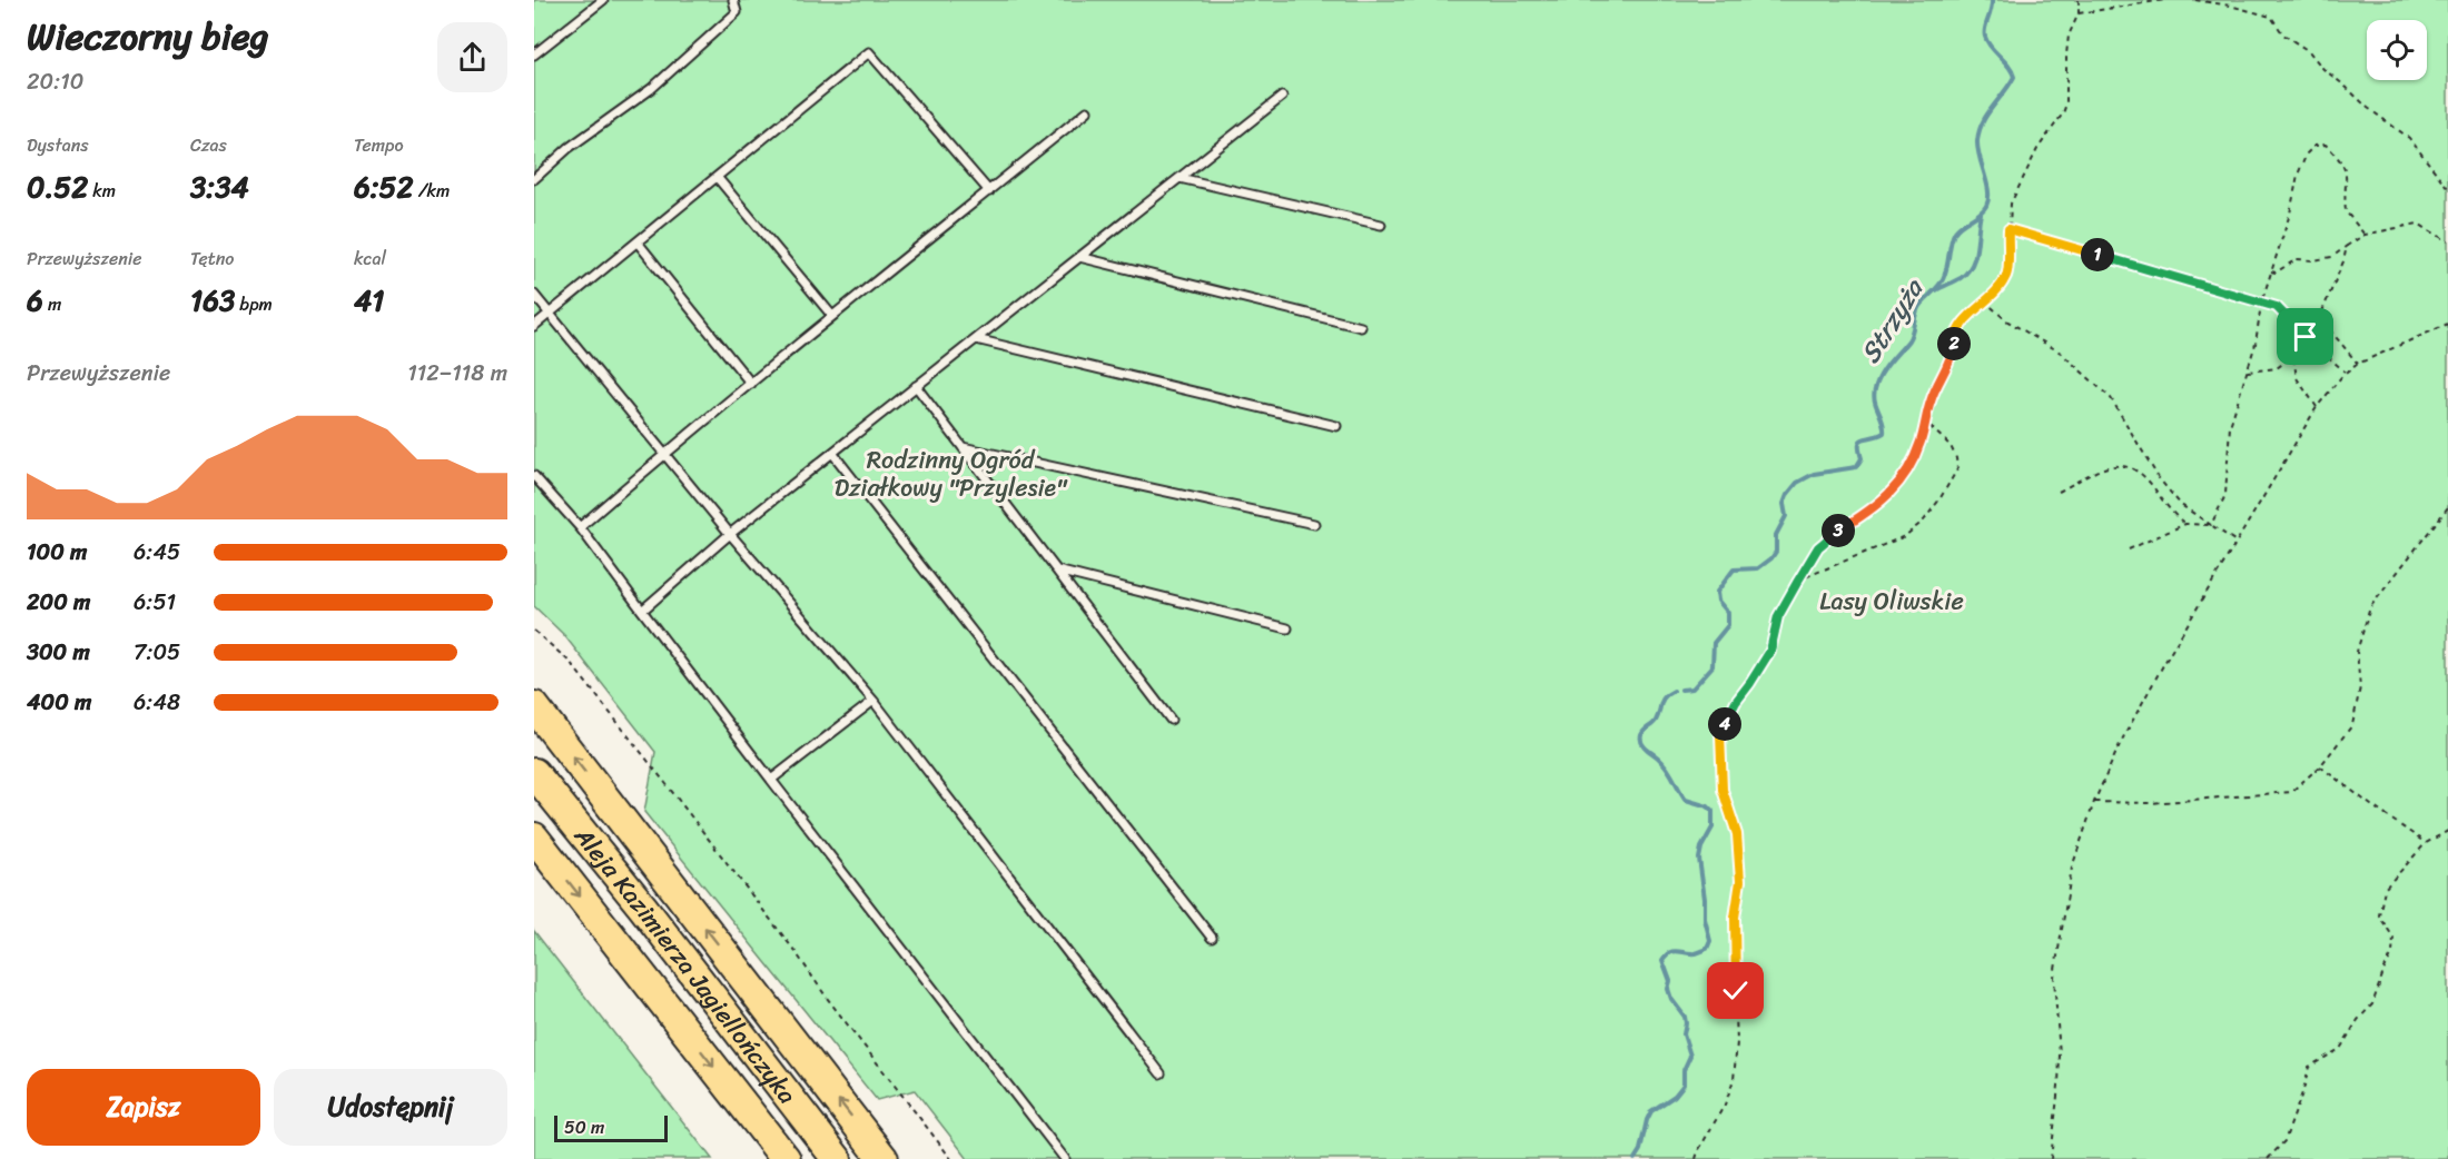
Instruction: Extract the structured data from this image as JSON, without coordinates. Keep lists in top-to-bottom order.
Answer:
{
  "streets": {
    "highway": ["Aleja Kazimierza Jagiellończyka"]
  },
  "water": ["Strzyża"],
  "parks": ["Rodzinny Ogród Działkowy \"Przylesie\"", "Lasy Oliwskie"],
  "scale_bar": "50 m",
  "page": {
    "heading": ["Wieczorny bieg", "20:10"],
    "stats": [
      ["Dystans", "0.52 km"],
      ["Czas", "3:34"],
      ["Tempo", "6:52 /km"],
      ["Przewyższenie", "6 m"],
      ["Tętno", "163 bpm"],
      ["kcal", "41"]
    ],
    "pins": [
      "1",
      "2",
      "3",
      "4"
    ],
    "chart": ["Przewyższenie", "112–118 m"],
    "list": [
      {
        "name": "100 m",
        "note": "6:45"
      },
      {
        "name": "200 m",
        "note": "6:51"
      },
      {
        "name": "300 m",
        "note": "7:05"
      },
      {
        "name": "400 m",
        "note": "6:48"
      }
    ],
    "buttons": ["Zapisz", "Udostępnij"],
    "scale": "50 m"
  }
}
